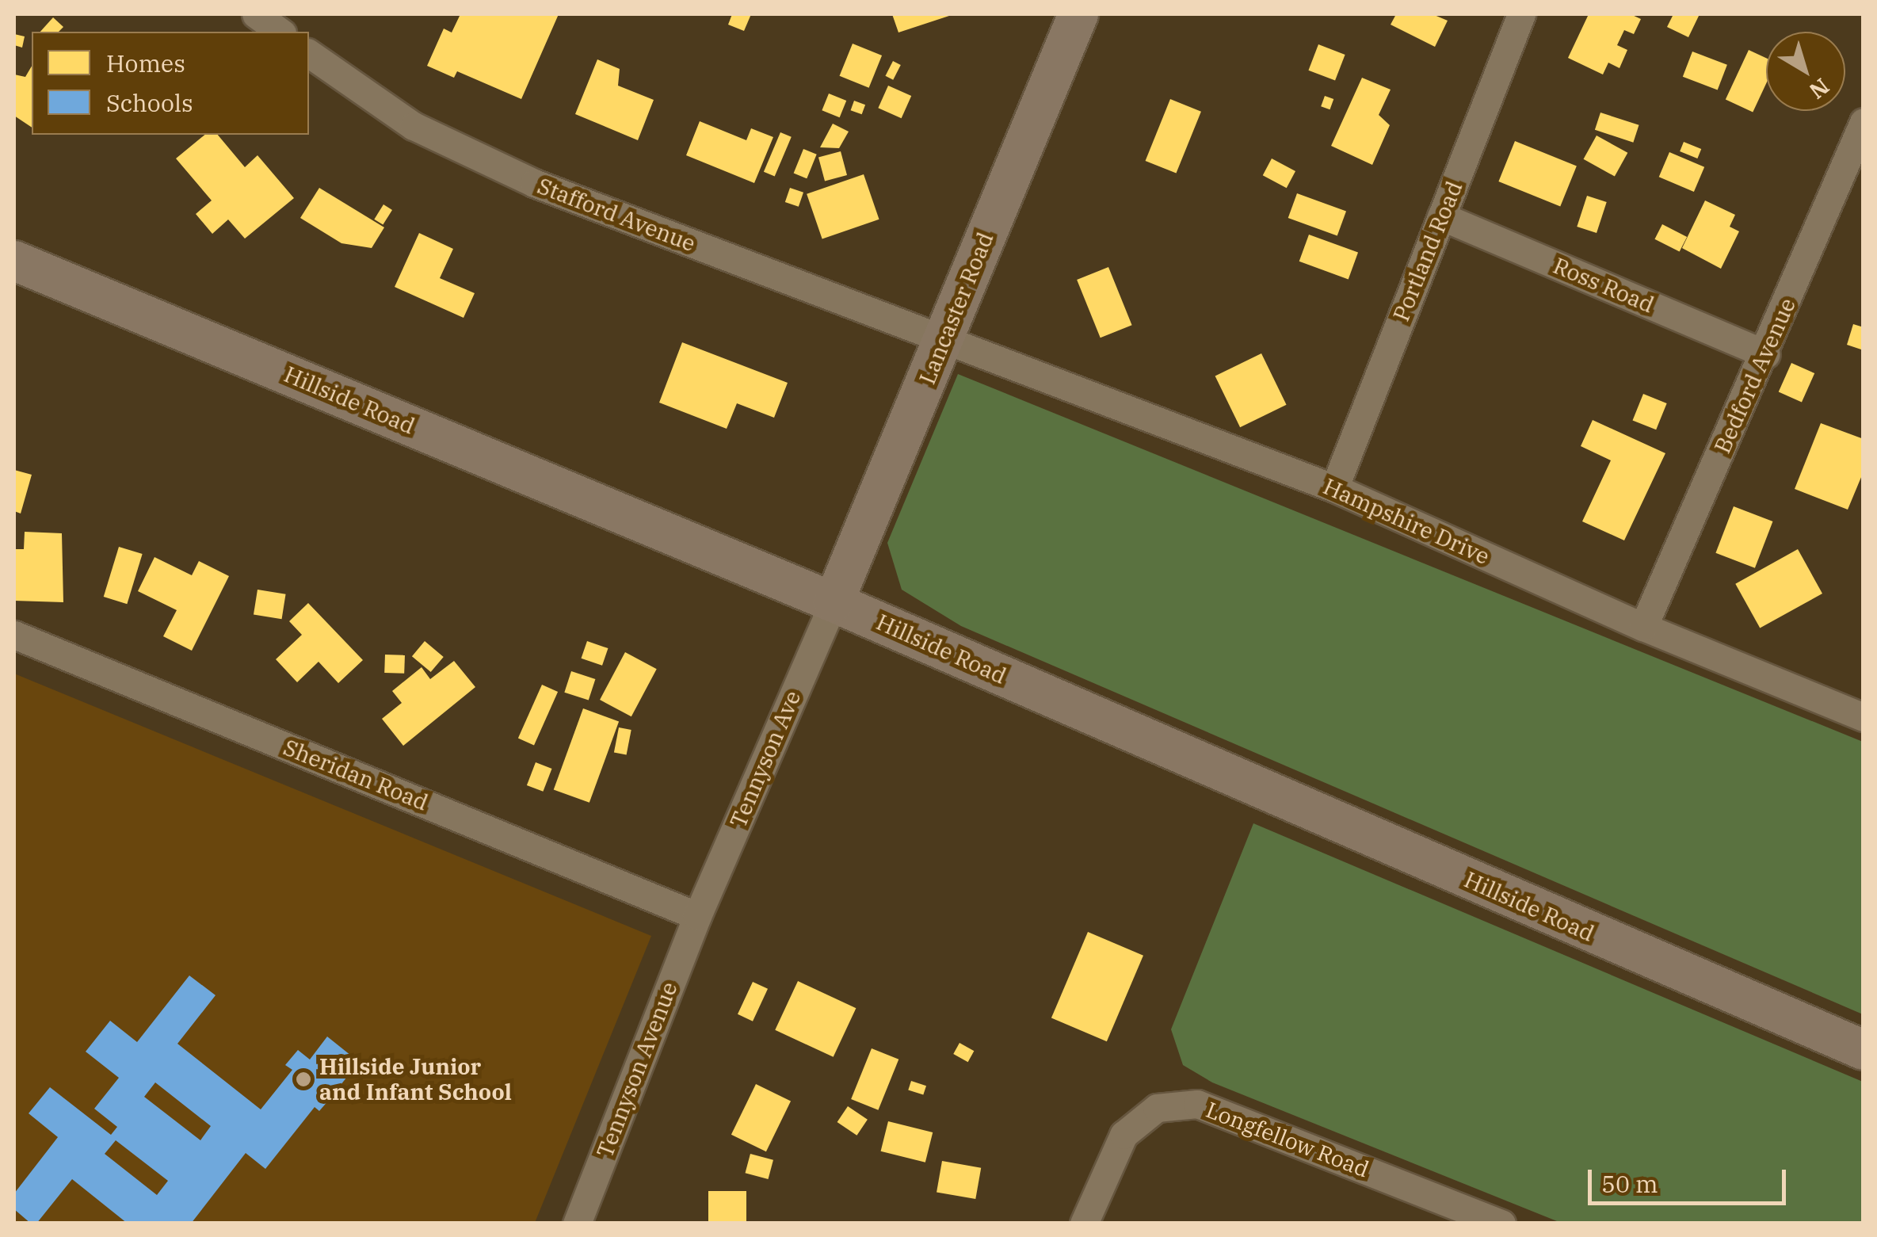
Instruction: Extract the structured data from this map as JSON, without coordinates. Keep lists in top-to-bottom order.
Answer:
{
  "streets": {
    "main road": ["Lancaster Road", "Hillside Road"],
    "street": [
      "Stafford Avenue",
      "Portland Road",
      "Ross Road",
      "Bedford Avenue",
      "Hampshire Drive",
      "Tennyson Ave",
      "Sheridan Road",
      "Tennyson Avenue",
      "Longfellow Road"
    ]
  },
  "crossings": [
    ["Stafford Avenue", "Lancaster Road"],
    ["Stafford Avenue", "Hampshire Drive"],
    ["Portland Road", "Ross Road"],
    ["Portland Road", "Hampshire Drive"],
    ["Ross Road", "Bedford Avenue"],
    ["Lancaster Road", "Hillside Road"],
    ["Lancaster Road", "Hampshire Drive"],
    ["Lancaster Road", "Tennyson Ave"],
    ["Bedford Avenue", "Hampshire Drive"],
    ["Hillside Road", "Tennyson Ave"],
    ["Tennyson Ave", "Sheridan Road"],
    ["Tennyson Ave", "Tennyson Avenue"],
    ["Sheridan Road", "Tennyson Avenue"]
  ],
  "places": ["Hillside Junior and Infant School"],
  "legend": ["Homes", "Schools"],
  "scale_bar": "50 m",
  "north": "bottom right"
}
